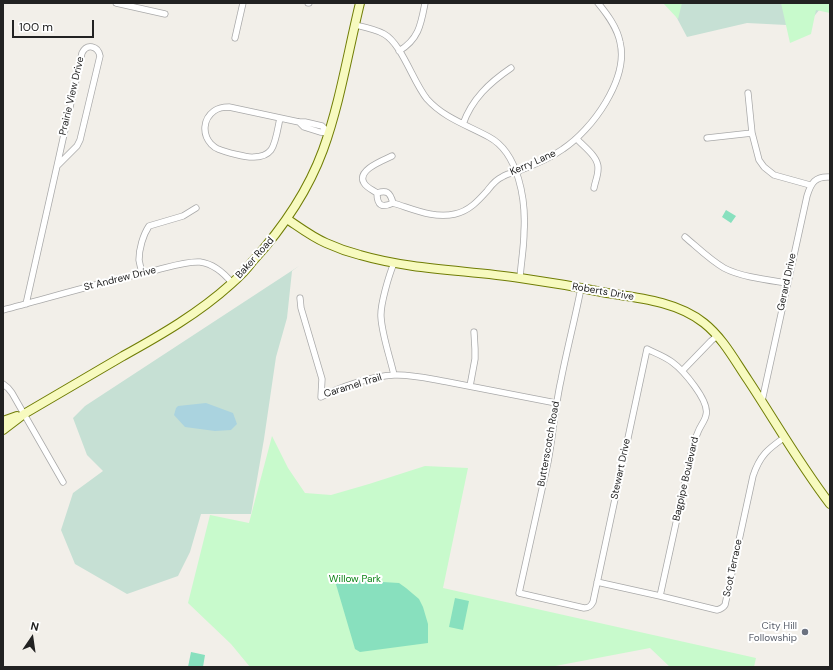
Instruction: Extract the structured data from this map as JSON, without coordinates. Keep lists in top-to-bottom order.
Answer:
{
  "streets": {
    "street": [
      "Prairie View Drive",
      "Kerry Lane",
      "Baker Road",
      "St Andrew Drive",
      "Gerard Drive",
      "Roberts Drive",
      "Caramel Trail",
      "Butterscotch Road",
      "Stewart Drive",
      "Bagpipe Boulevard",
      "Scot Terrace"
    ]
  },
  "crossings": [
    ["Prairie View Drive", "St Andrew Drive"],
    ["Baker Road", "St Andrew Drive"],
    ["Baker Road", "Roberts Drive"],
    ["Gerard Drive", "Roberts Drive"],
    ["Roberts Drive", "Butterscotch Road"],
    ["Roberts Drive", "Scot Terrace"],
    ["Caramel Trail", "Butterscotch Road"],
    ["Butterscotch Road", "Stewart Drive"],
    ["Stewart Drive", "Bagpipe Boulevard"],
    ["Stewart Drive", "Scot Terrace"],
    ["Bagpipe Boulevard", "Scot Terrace"]
  ],
  "parks": ["Willow Park"],
  "places": ["City Hill Followship"],
  "scale_bar": "100 m",
  "north": "top"
}
